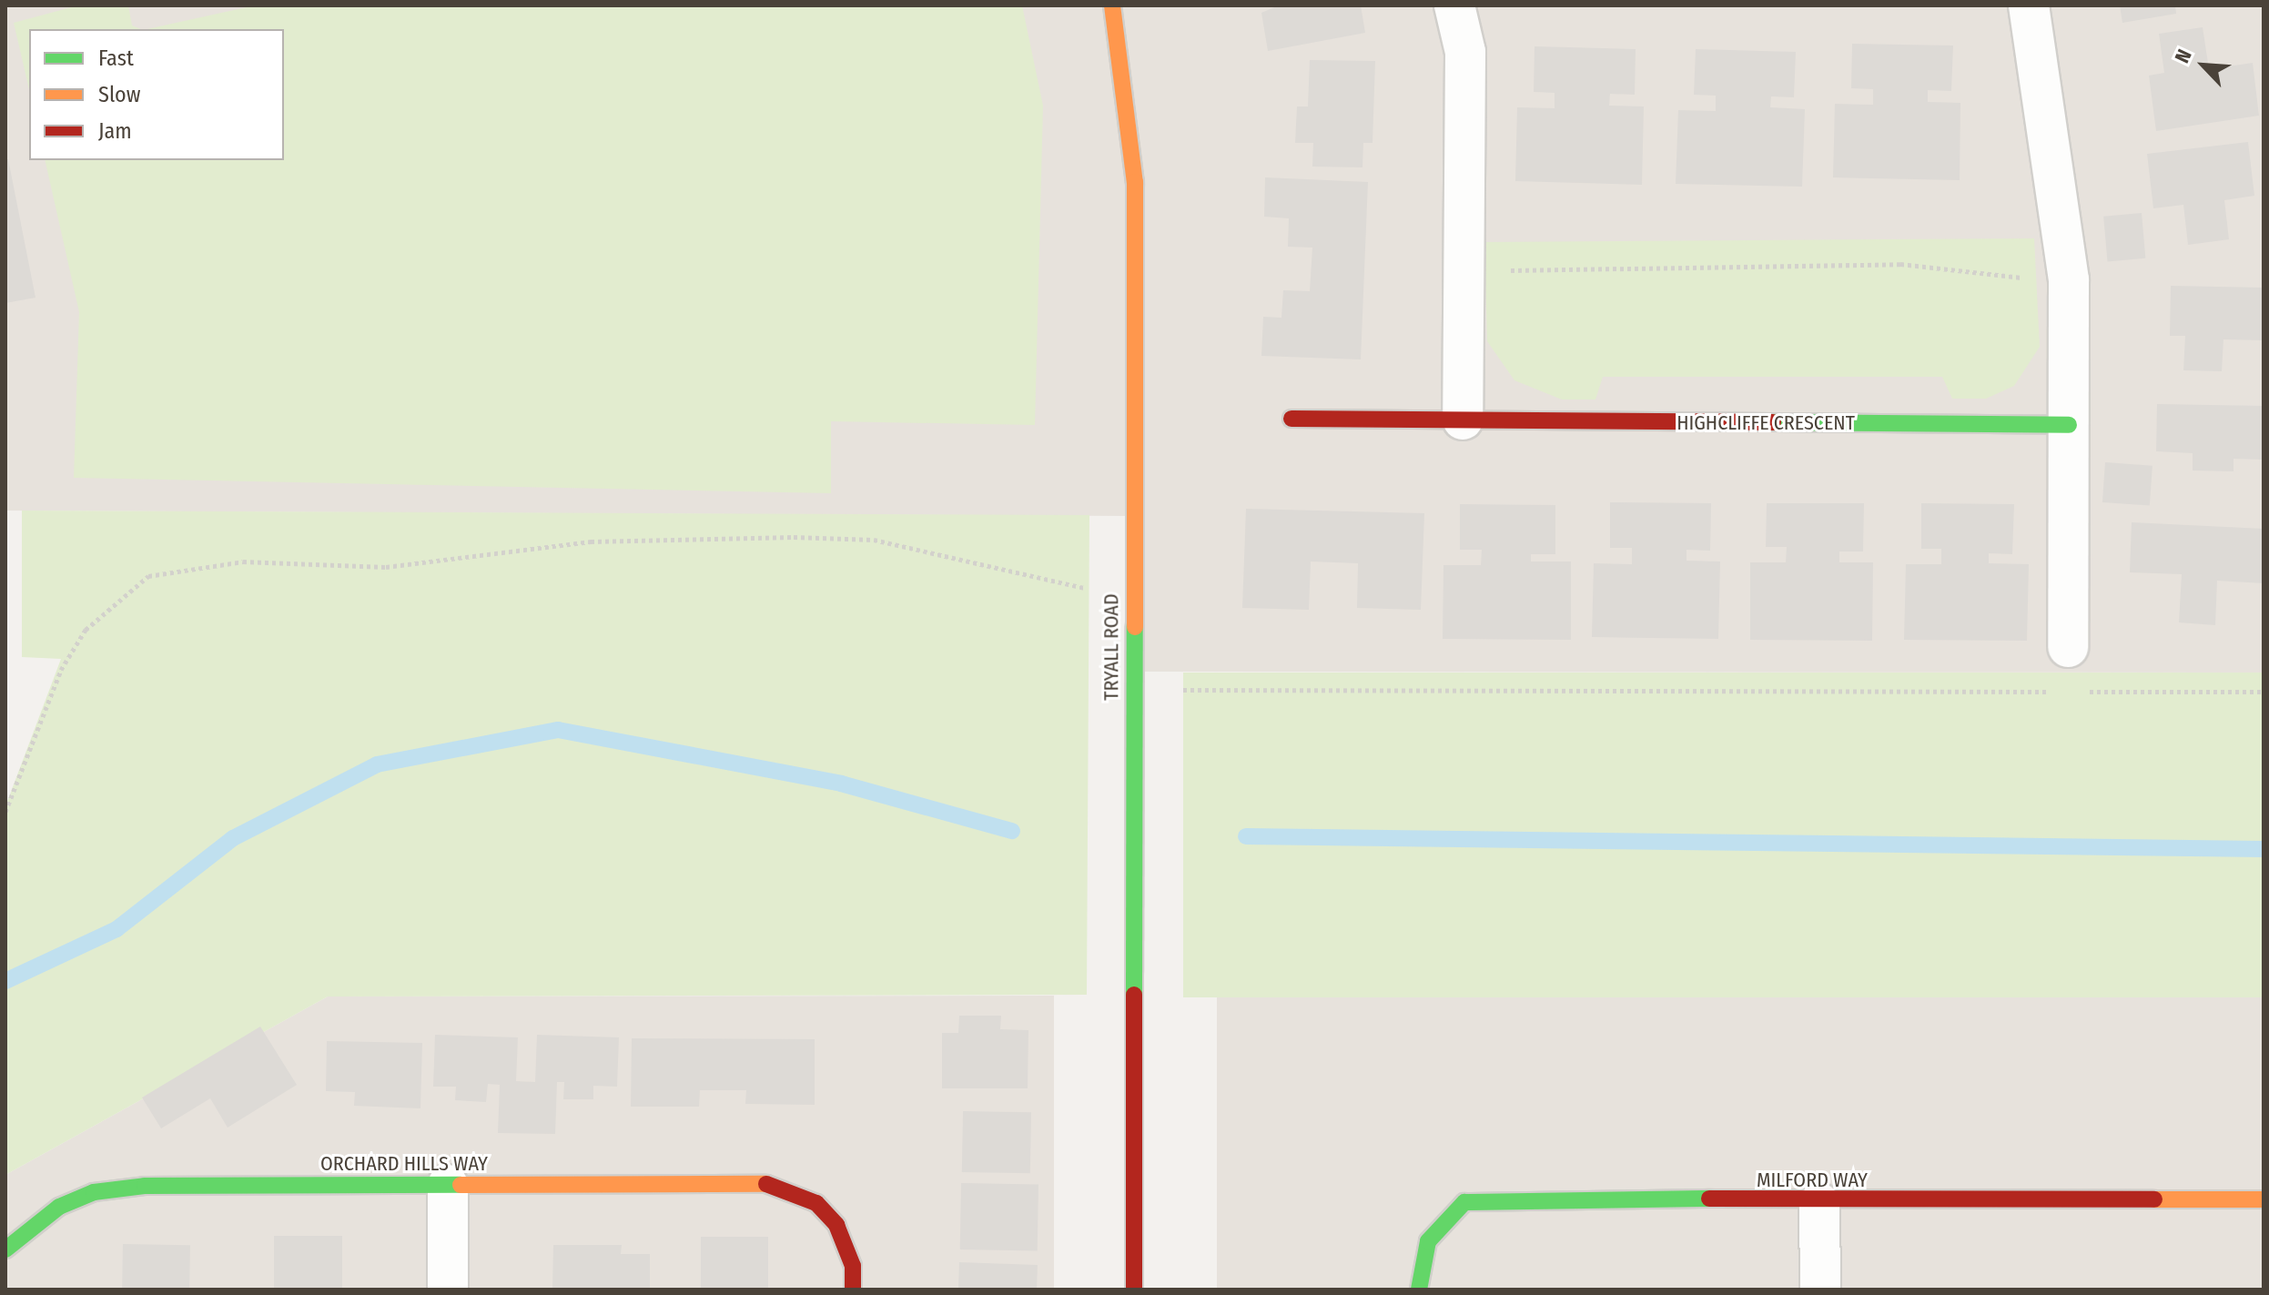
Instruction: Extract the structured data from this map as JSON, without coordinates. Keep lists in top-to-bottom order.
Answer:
{
  "streets": {
    "street": [
      "HIGHCLIFFE CRESCENT",
      "TRYALL ROAD",
      "ORCHARD HILLS WAY",
      "MILFORD WAY"
    ]
  },
  "legend": ["Fast", "Slow", "Jam"],
  "north": "top left"
}
